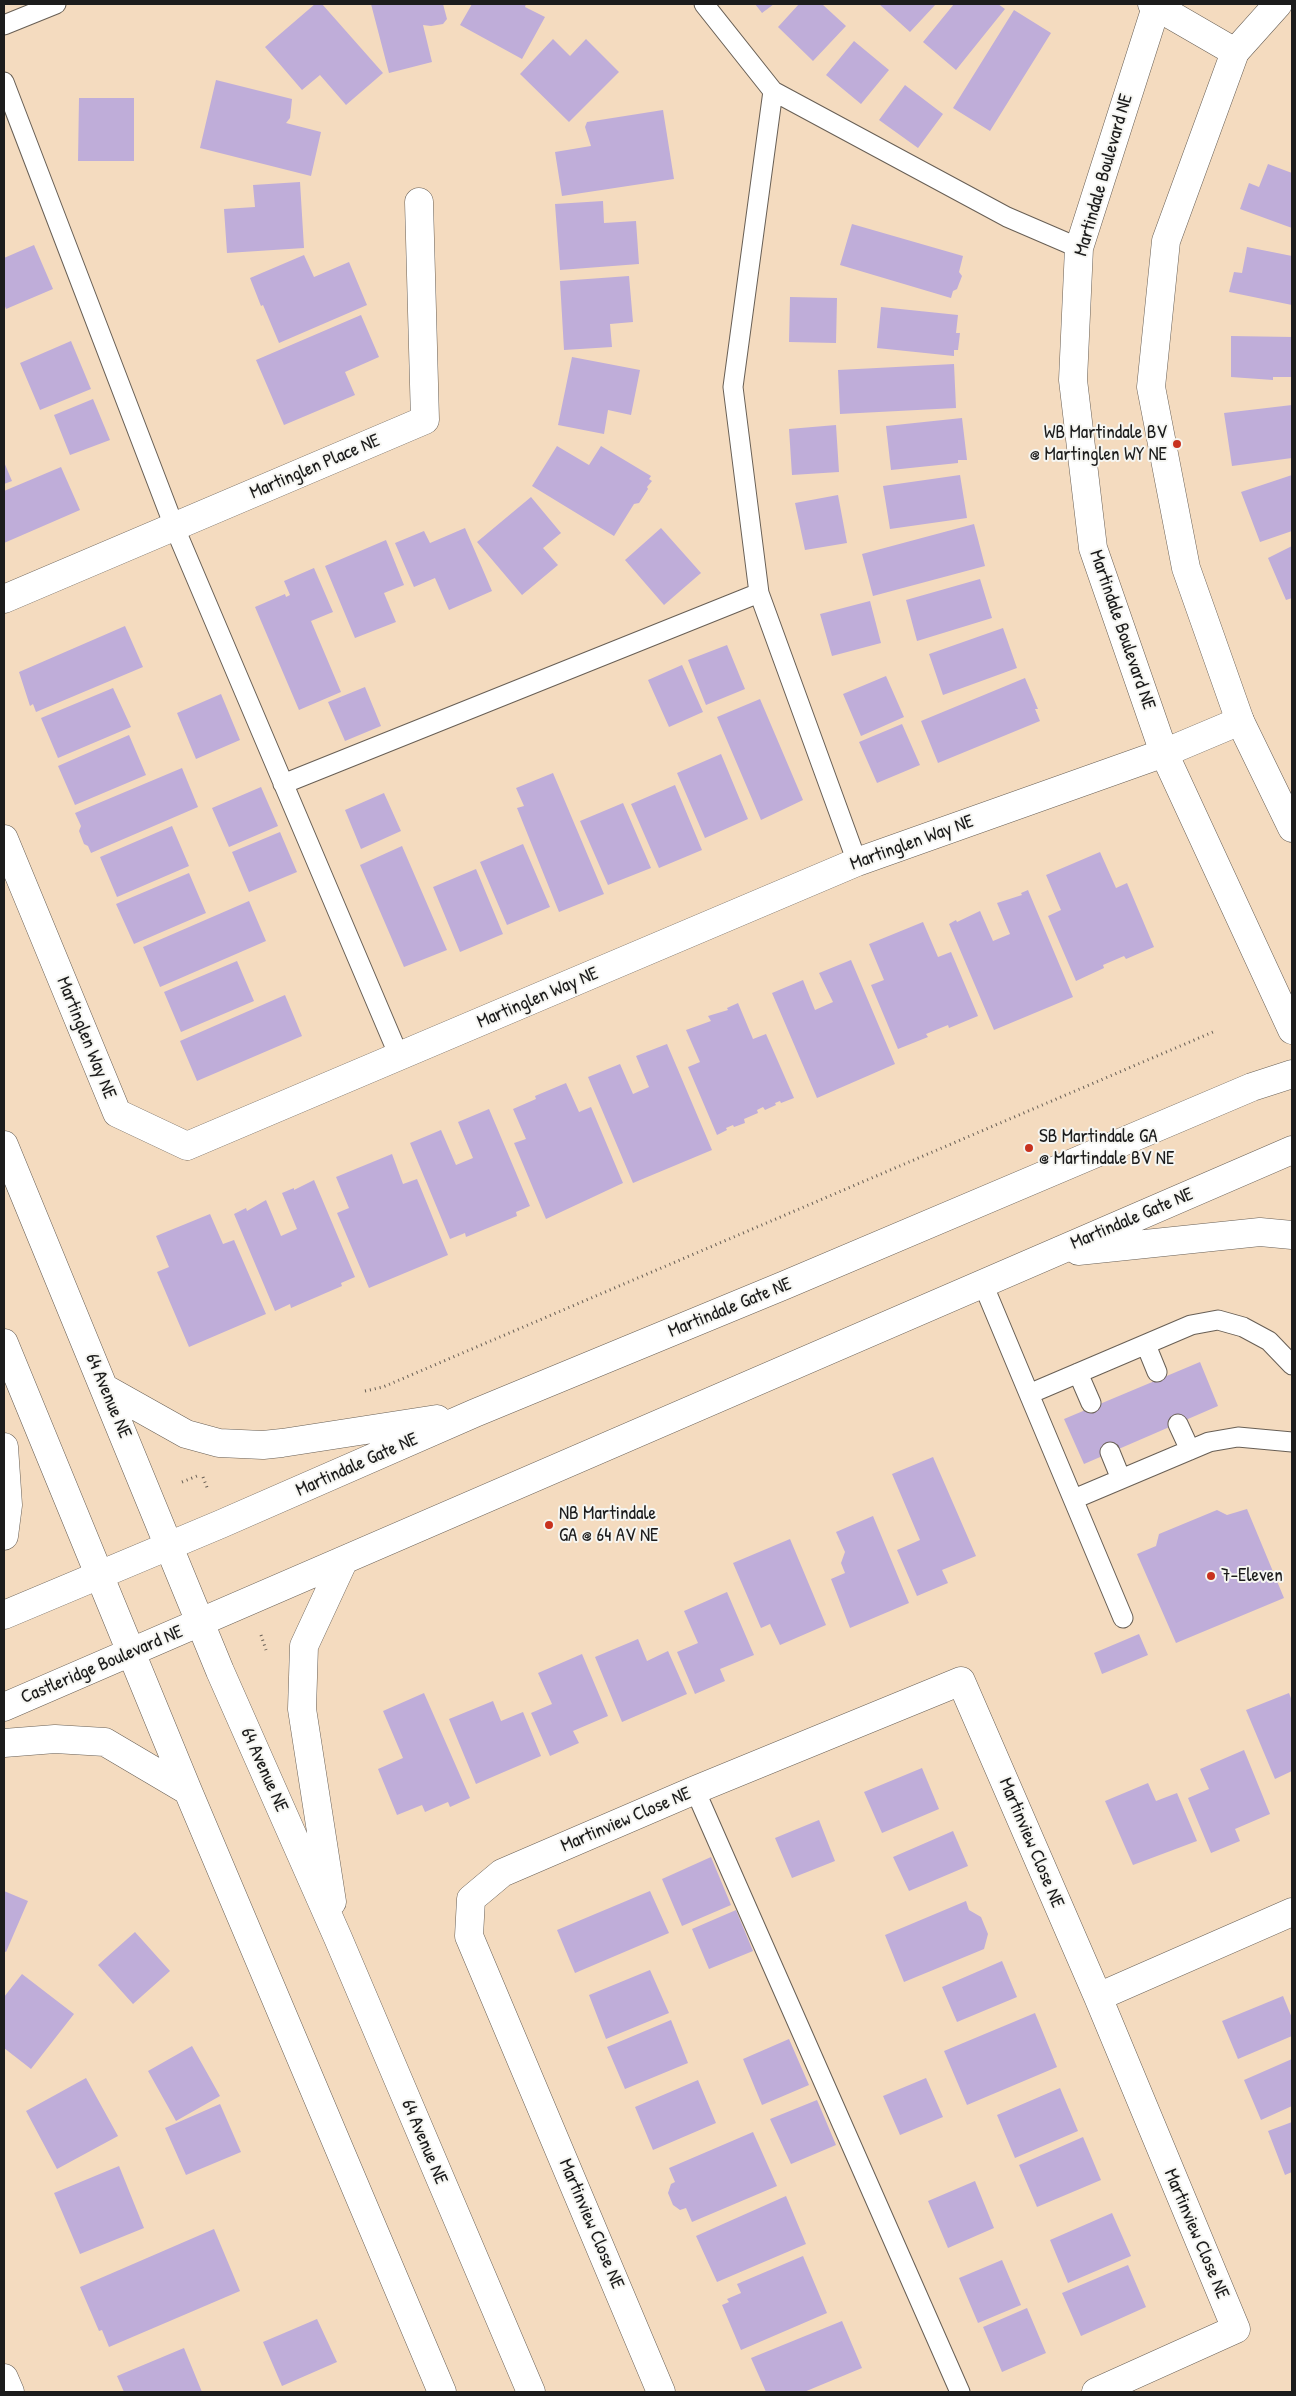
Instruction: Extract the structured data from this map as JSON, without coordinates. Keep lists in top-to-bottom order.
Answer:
{
  "streets": {
    "street": [
      "Martindale Boulevard NE",
      "Martinglen Place NE",
      "Martinglen Way NE",
      "Martindale Gate NE",
      "64 Avenue NE",
      "Castleridge Boulevard NE",
      "Martinview Close NE"
    ]
  },
  "crossings": [
    ["Martindale Boulevard NE", "Martinglen Way NE"],
    ["Martindale Gate NE", "64 Avenue NE"],
    ["Martindale Gate NE", "Castleridge Boulevard NE"],
    ["64 Avenue NE", "Castleridge Boulevard NE"]
  ],
  "places": [
    "WB Martindale BV @ Martinglen WY NE",
    "SB Martindale GA @ Martindale BV NE",
    "NB Martindale GA @ 64 AV NE",
    "7-Eleven"
  ]
}
